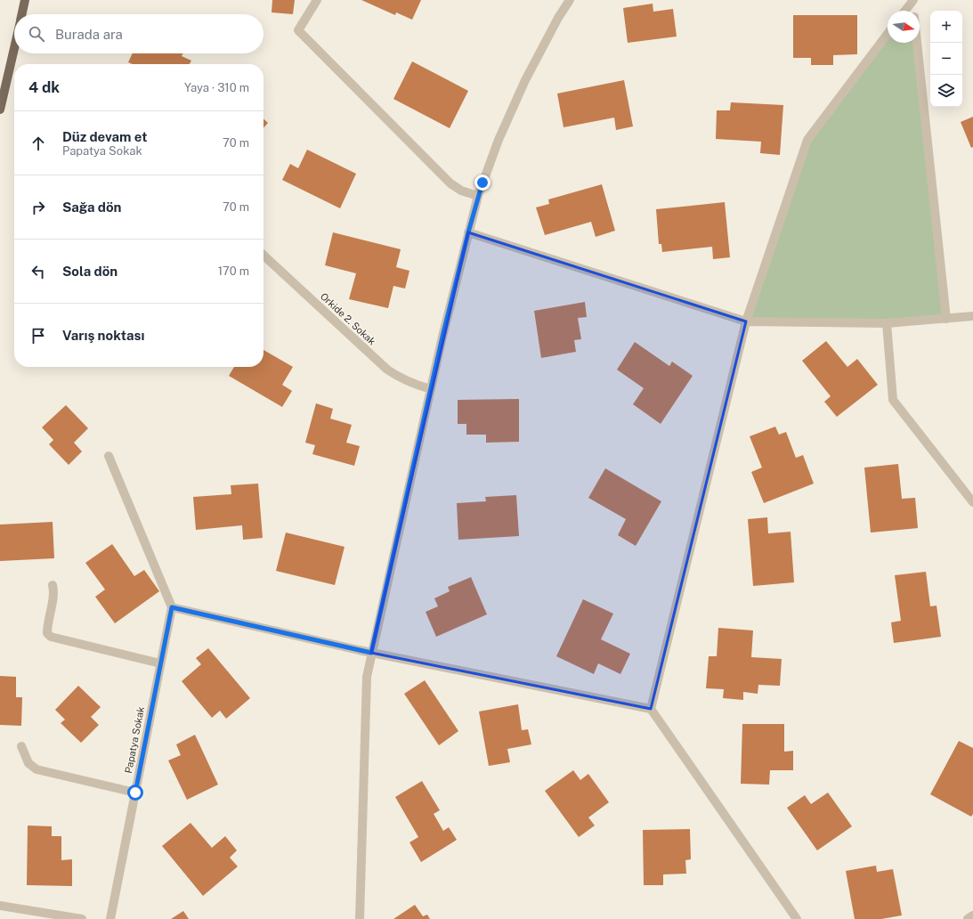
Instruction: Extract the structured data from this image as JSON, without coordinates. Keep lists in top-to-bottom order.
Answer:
{
  "streets": {
    "street": ["Orkide 2. Sokak", "Papatya Sokak"]
  },
  "north": "right",
  "page": {
    "map_buttons": ["+", "−"],
    "search": "Burada ara",
    "heading": ["4 dk", "Yaya · 310 m"],
    "list": [
      ["Düz devam et", "Papatya Sokak", "70 m"],
      ["Sağa dön", "70 m"],
      ["Sola dön", "170 m"],
      "Varış noktası"
    ]
  }
}
